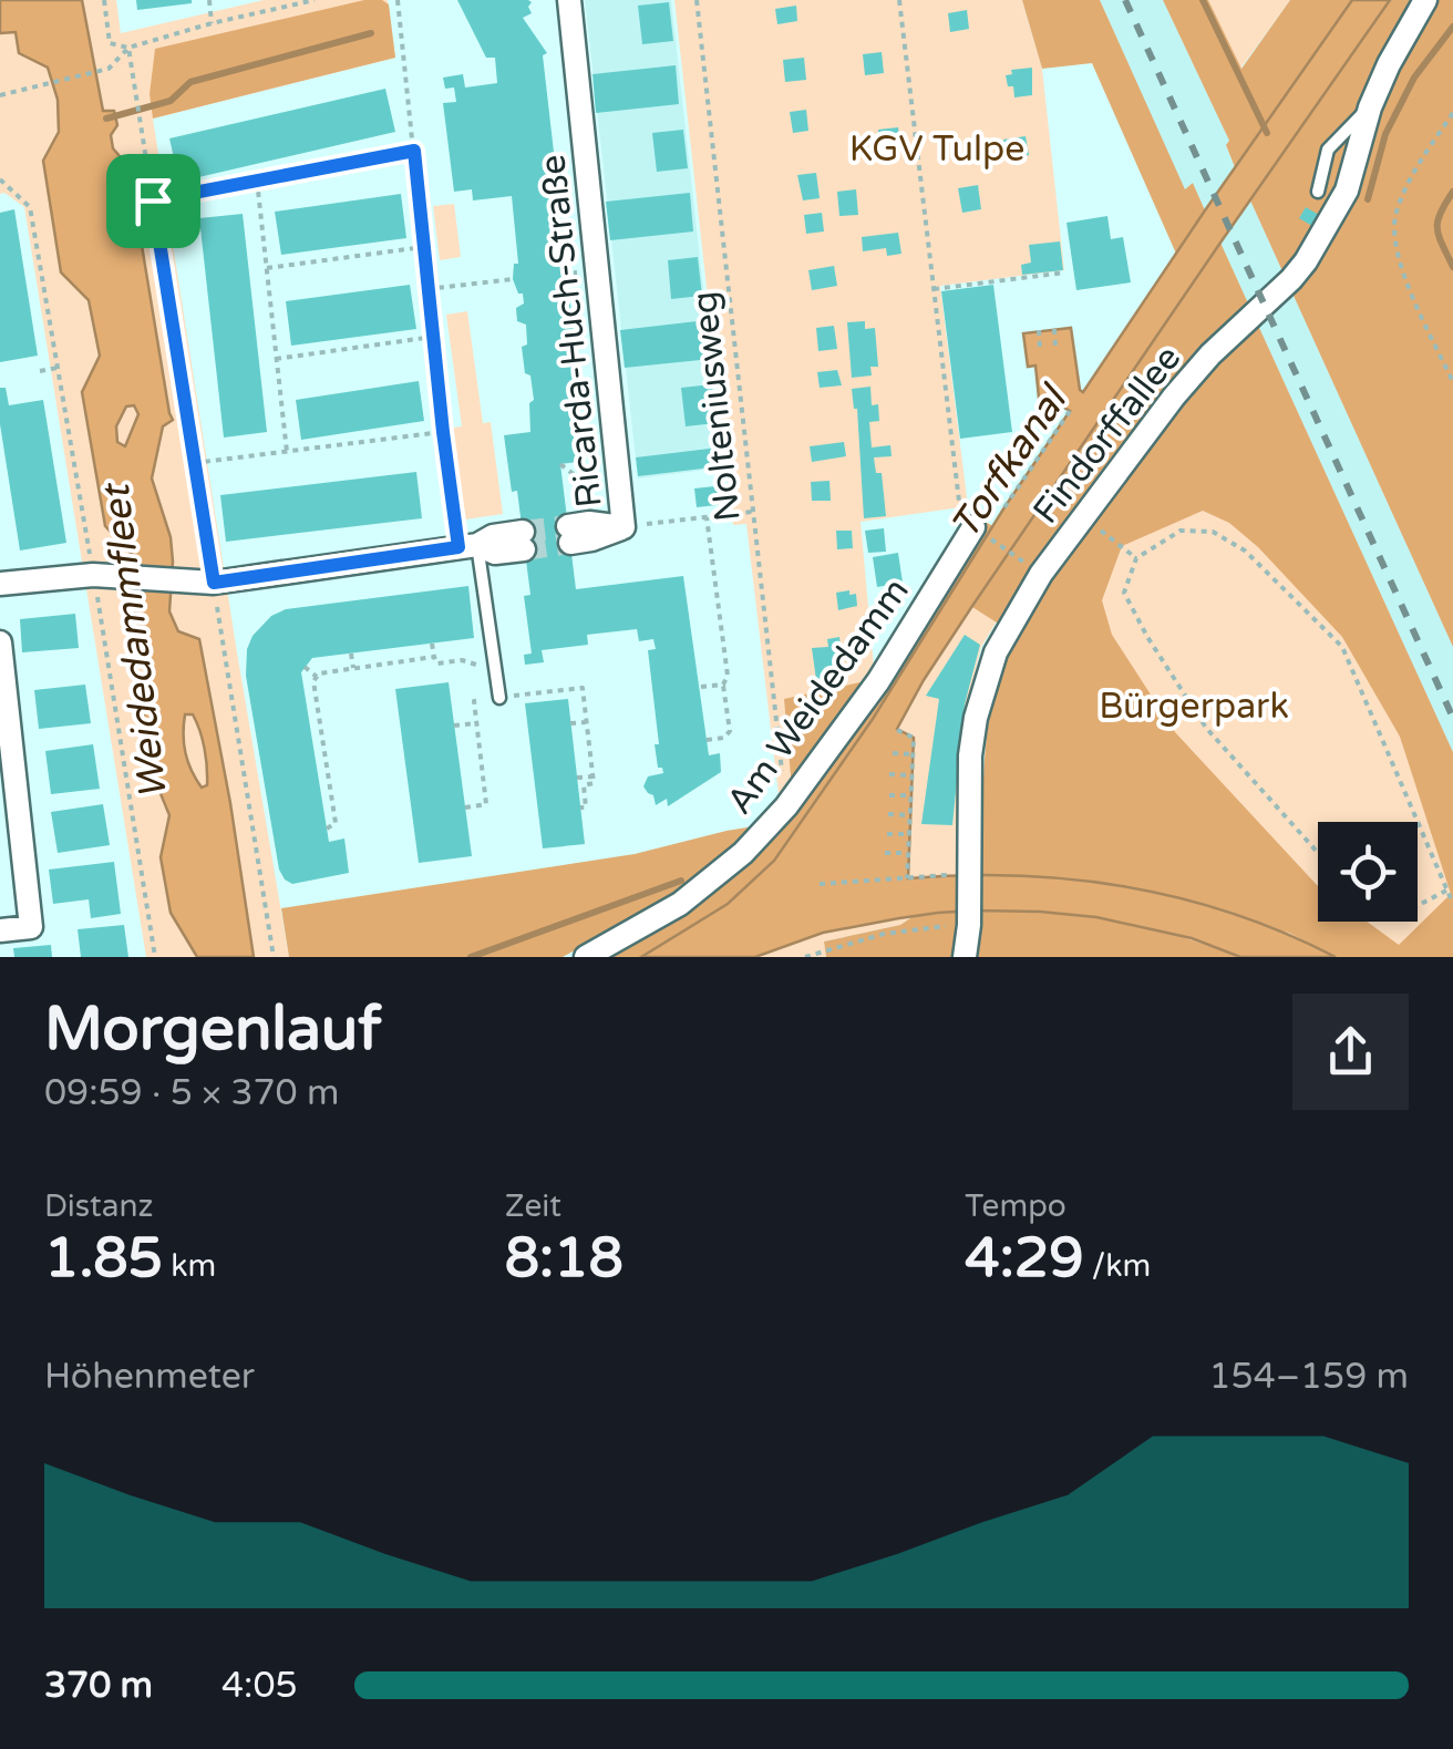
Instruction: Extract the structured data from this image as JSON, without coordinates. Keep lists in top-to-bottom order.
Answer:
{
  "streets": {
    "street": ["Ricarda-Huch-Straße", "Findorffallee", "Am Weidedamm"],
    "path": ["Nolteniusweg"]
  },
  "crossings": [
    ["Ricarda-Huch-Straße", "Nolteniusweg"],
    ["Nolteniusweg", "Am Weidedamm"]
  ],
  "water": ["Torfkanal", "Weidedammfleet"],
  "parks": ["KGV Tulpe", "Bürgerpark"],
  "page": {
    "heading": ["Morgenlauf", "09:59 · 5 × 370 m"],
    "stats": [
      ["Distanz", "1.85 km"],
      ["Zeit", "8:18"],
      ["Tempo", "4:29 /km"]
    ],
    "chart": ["Höhenmeter", "154–159 m"],
    "list": [
      {
        "name": "370 m",
        "note": "4:05"
      }
    ]
  }
}
